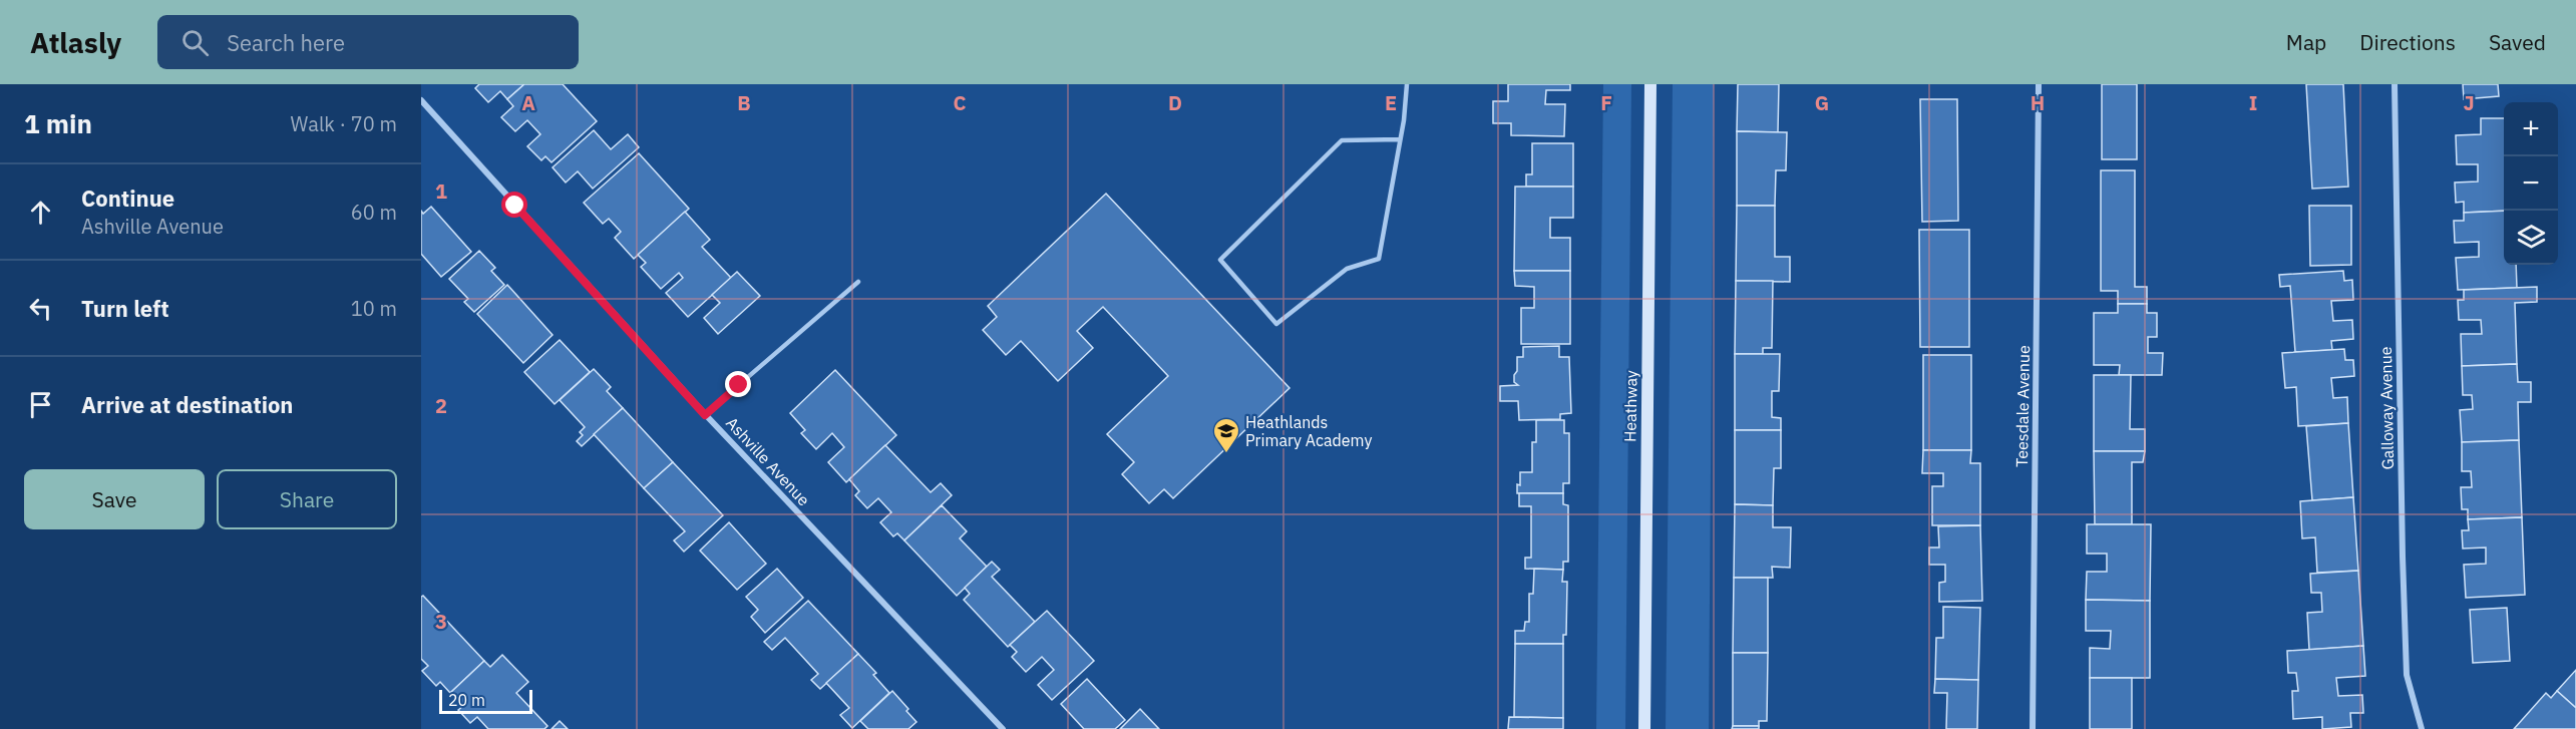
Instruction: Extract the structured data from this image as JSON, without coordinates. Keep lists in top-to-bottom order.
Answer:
{
  "streets": {
    "street": [
      "Heathway",
      "Teesdale Avenue",
      "Galloway Avenue",
      "Ashville Avenue"
    ]
  },
  "places": {
    "school or university": ["Heathlands Primary Academy"]
  },
  "scale_bar": "20 m",
  "page": {
    "header": "Atlasly",
    "search": "Search here",
    "nav": ["Map", "Directions", "Saved"],
    "heading": ["1 min", "Walk · 70 m"],
    "map_buttons": ["+", "−"],
    "list": [
      ["Continue", "Ashville Avenue", "60 m"],
      ["Turn left", "10 m"],
      "Arrive at destination"
    ],
    "buttons": ["Save", "Share"],
    "scale": "20 m"
  },
  "grid": {
    "columns": [
      "A",
      "B",
      "C",
      "D",
      "E",
      "F",
      "G",
      "H",
      "I",
      "J"
    ],
    "rows": ["1", "2", "3"]
  }
}
